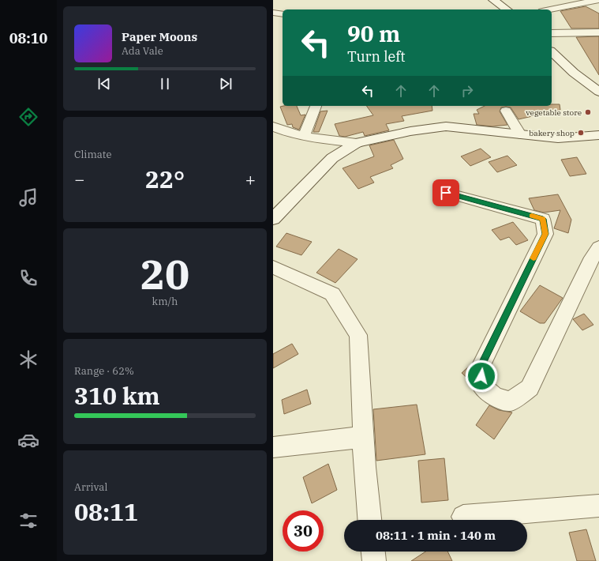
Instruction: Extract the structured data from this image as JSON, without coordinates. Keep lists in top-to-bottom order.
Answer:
{
  "places": ["vegetable store", "bakery shop"],
  "page": {
    "tabs": "08:10",
    "turn": ["90 m", "Turn left"],
    "song": ["Paper Moons", "Ada Vale"],
    "tile": [
      "Climate",
      ["20", "km/h"],
      ["Range · 62%", "310 km"],
      ["Arrival", "08:11"]
    ],
    "heat": ["−", "22°", "+"],
    "limit": "30",
    "trip": "08:11 · 1 min · 140 m"
  }
}
